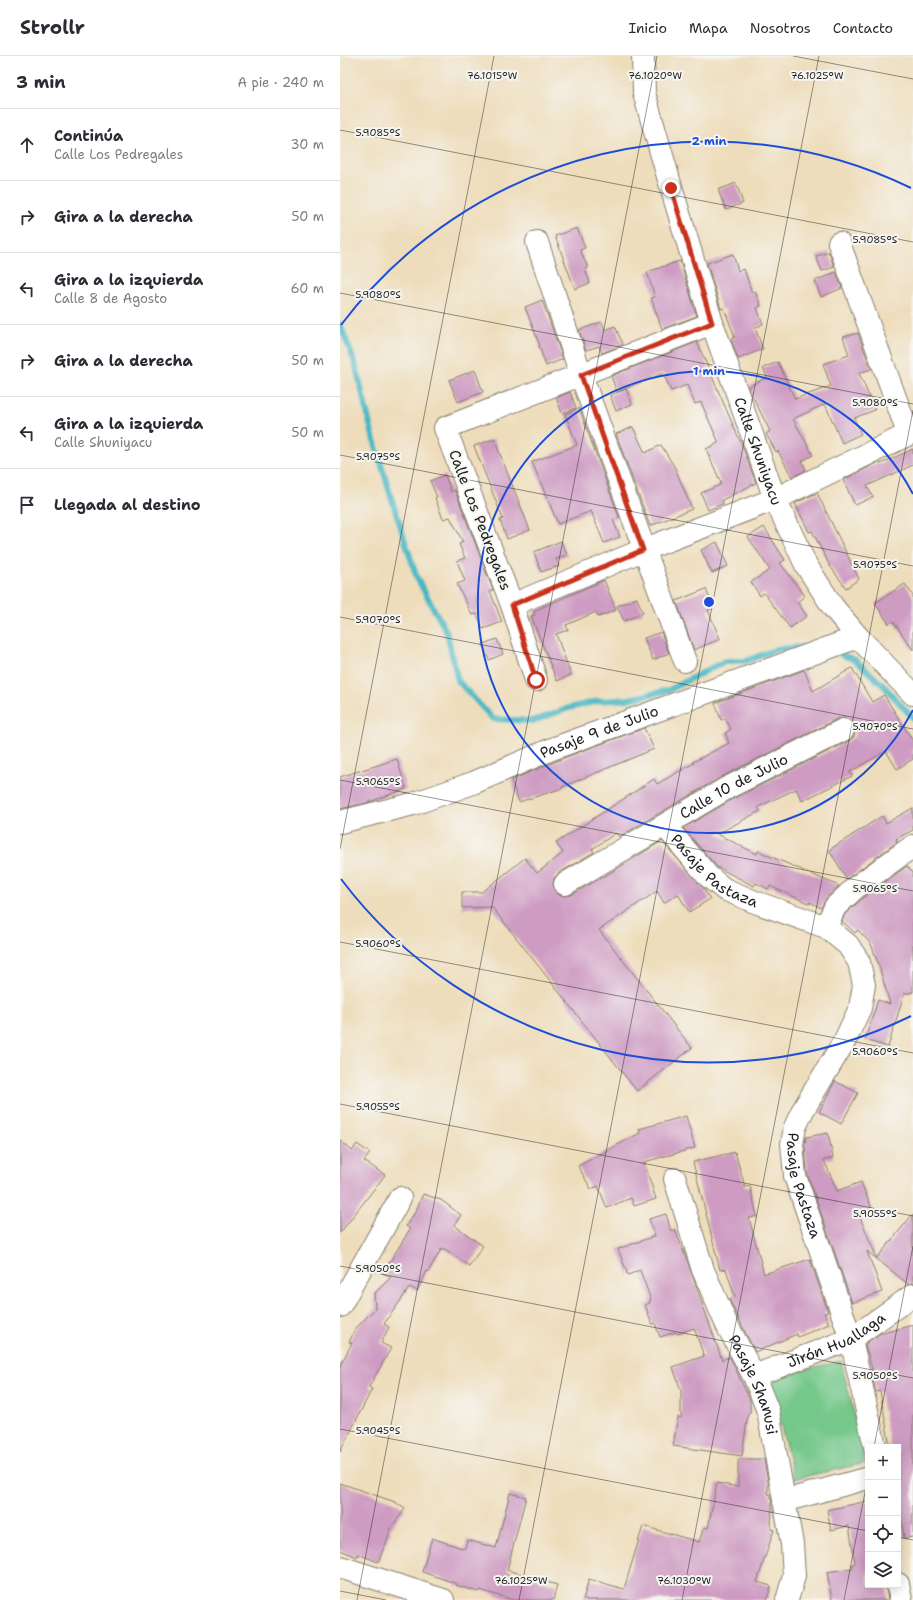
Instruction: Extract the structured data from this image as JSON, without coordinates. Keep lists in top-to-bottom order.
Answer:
{
  "streets": {
    "street": [
      "Calle Shuniyacu",
      "Calle Los Pedregales",
      "Pasaje 9 de Julio",
      "Calle 10 de Julio",
      "Pasaje Pastaza",
      "Jirón Huallaga",
      "Pasaje Shanusi"
    ]
  },
  "crossings": [
    ["Calle Shuniyacu", "Pasaje 9 de Julio"],
    ["Calle 10 de Julio", "Pasaje Pastaza"],
    ["Pasaje Pastaza", "Jirón Huallaga"],
    ["Jirón Huallaga", "Pasaje Shanusi"]
  ],
  "page": {
    "header": "Strollr",
    "nav": [
      "Inicio",
      "Mapa",
      "Nosotros",
      "Contacto"
    ],
    "heading": ["3 min", "A pie · 240 m"],
    "list": [
      ["Continúa", "Calle Los Pedregales", "30 m"],
      ["Gira a la derecha", "50 m"],
      ["Gira a la izquierda", "Calle 8 de Agosto", "60 m"],
      ["Gira a la derecha", "50 m"],
      ["Gira a la izquierda", "Calle Shuniyacu", "50 m"],
      "Llegada al destino"
    ],
    "map_buttons": ["+", "−"]
  },
  "coordinates": [
    "76.1020°W",
    "76.1025°W",
    "76.1015°W",
    "5.9085°S",
    "5.9080°S",
    "5.9075°S",
    "5.9070°S",
    "5.9065°S",
    "5.9060°S",
    "5.9055°S",
    "5.9050°S",
    "5.9045°S",
    "76.1030°W"
  ],
  "rings": ["2 min", "1 min"]
}
